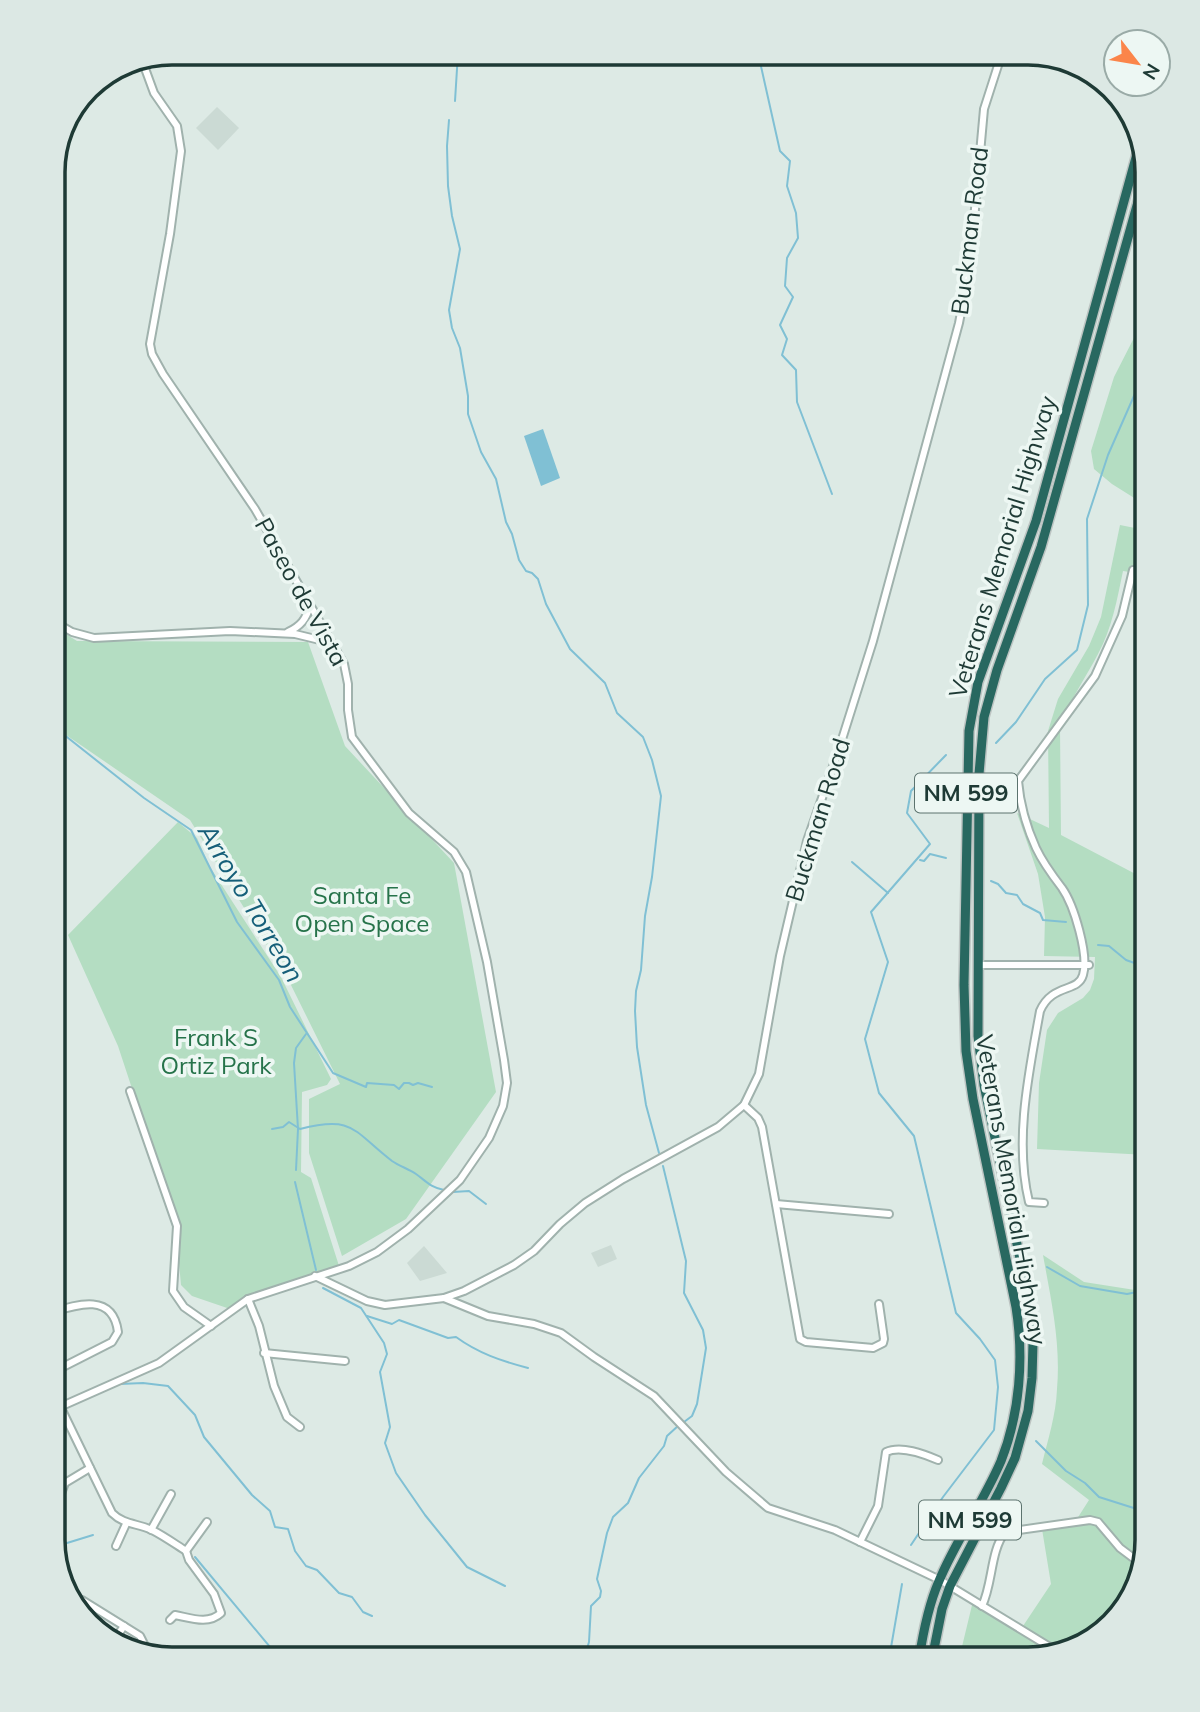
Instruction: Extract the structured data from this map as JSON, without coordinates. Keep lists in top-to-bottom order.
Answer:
{
  "streets": {
    "highway": ["Veterans Memorial Highway", "NM 599"],
    "street": ["Buckman Road", "Paseo de Vista"]
  },
  "crossings": [
    ["Buckman Road", "Paseo de Vista"]
  ],
  "water": ["Arroyo Torreon"],
  "parks": ["Santa Fe Open Space", "Frank S Ortiz Park"],
  "north": "bottom right"
}
